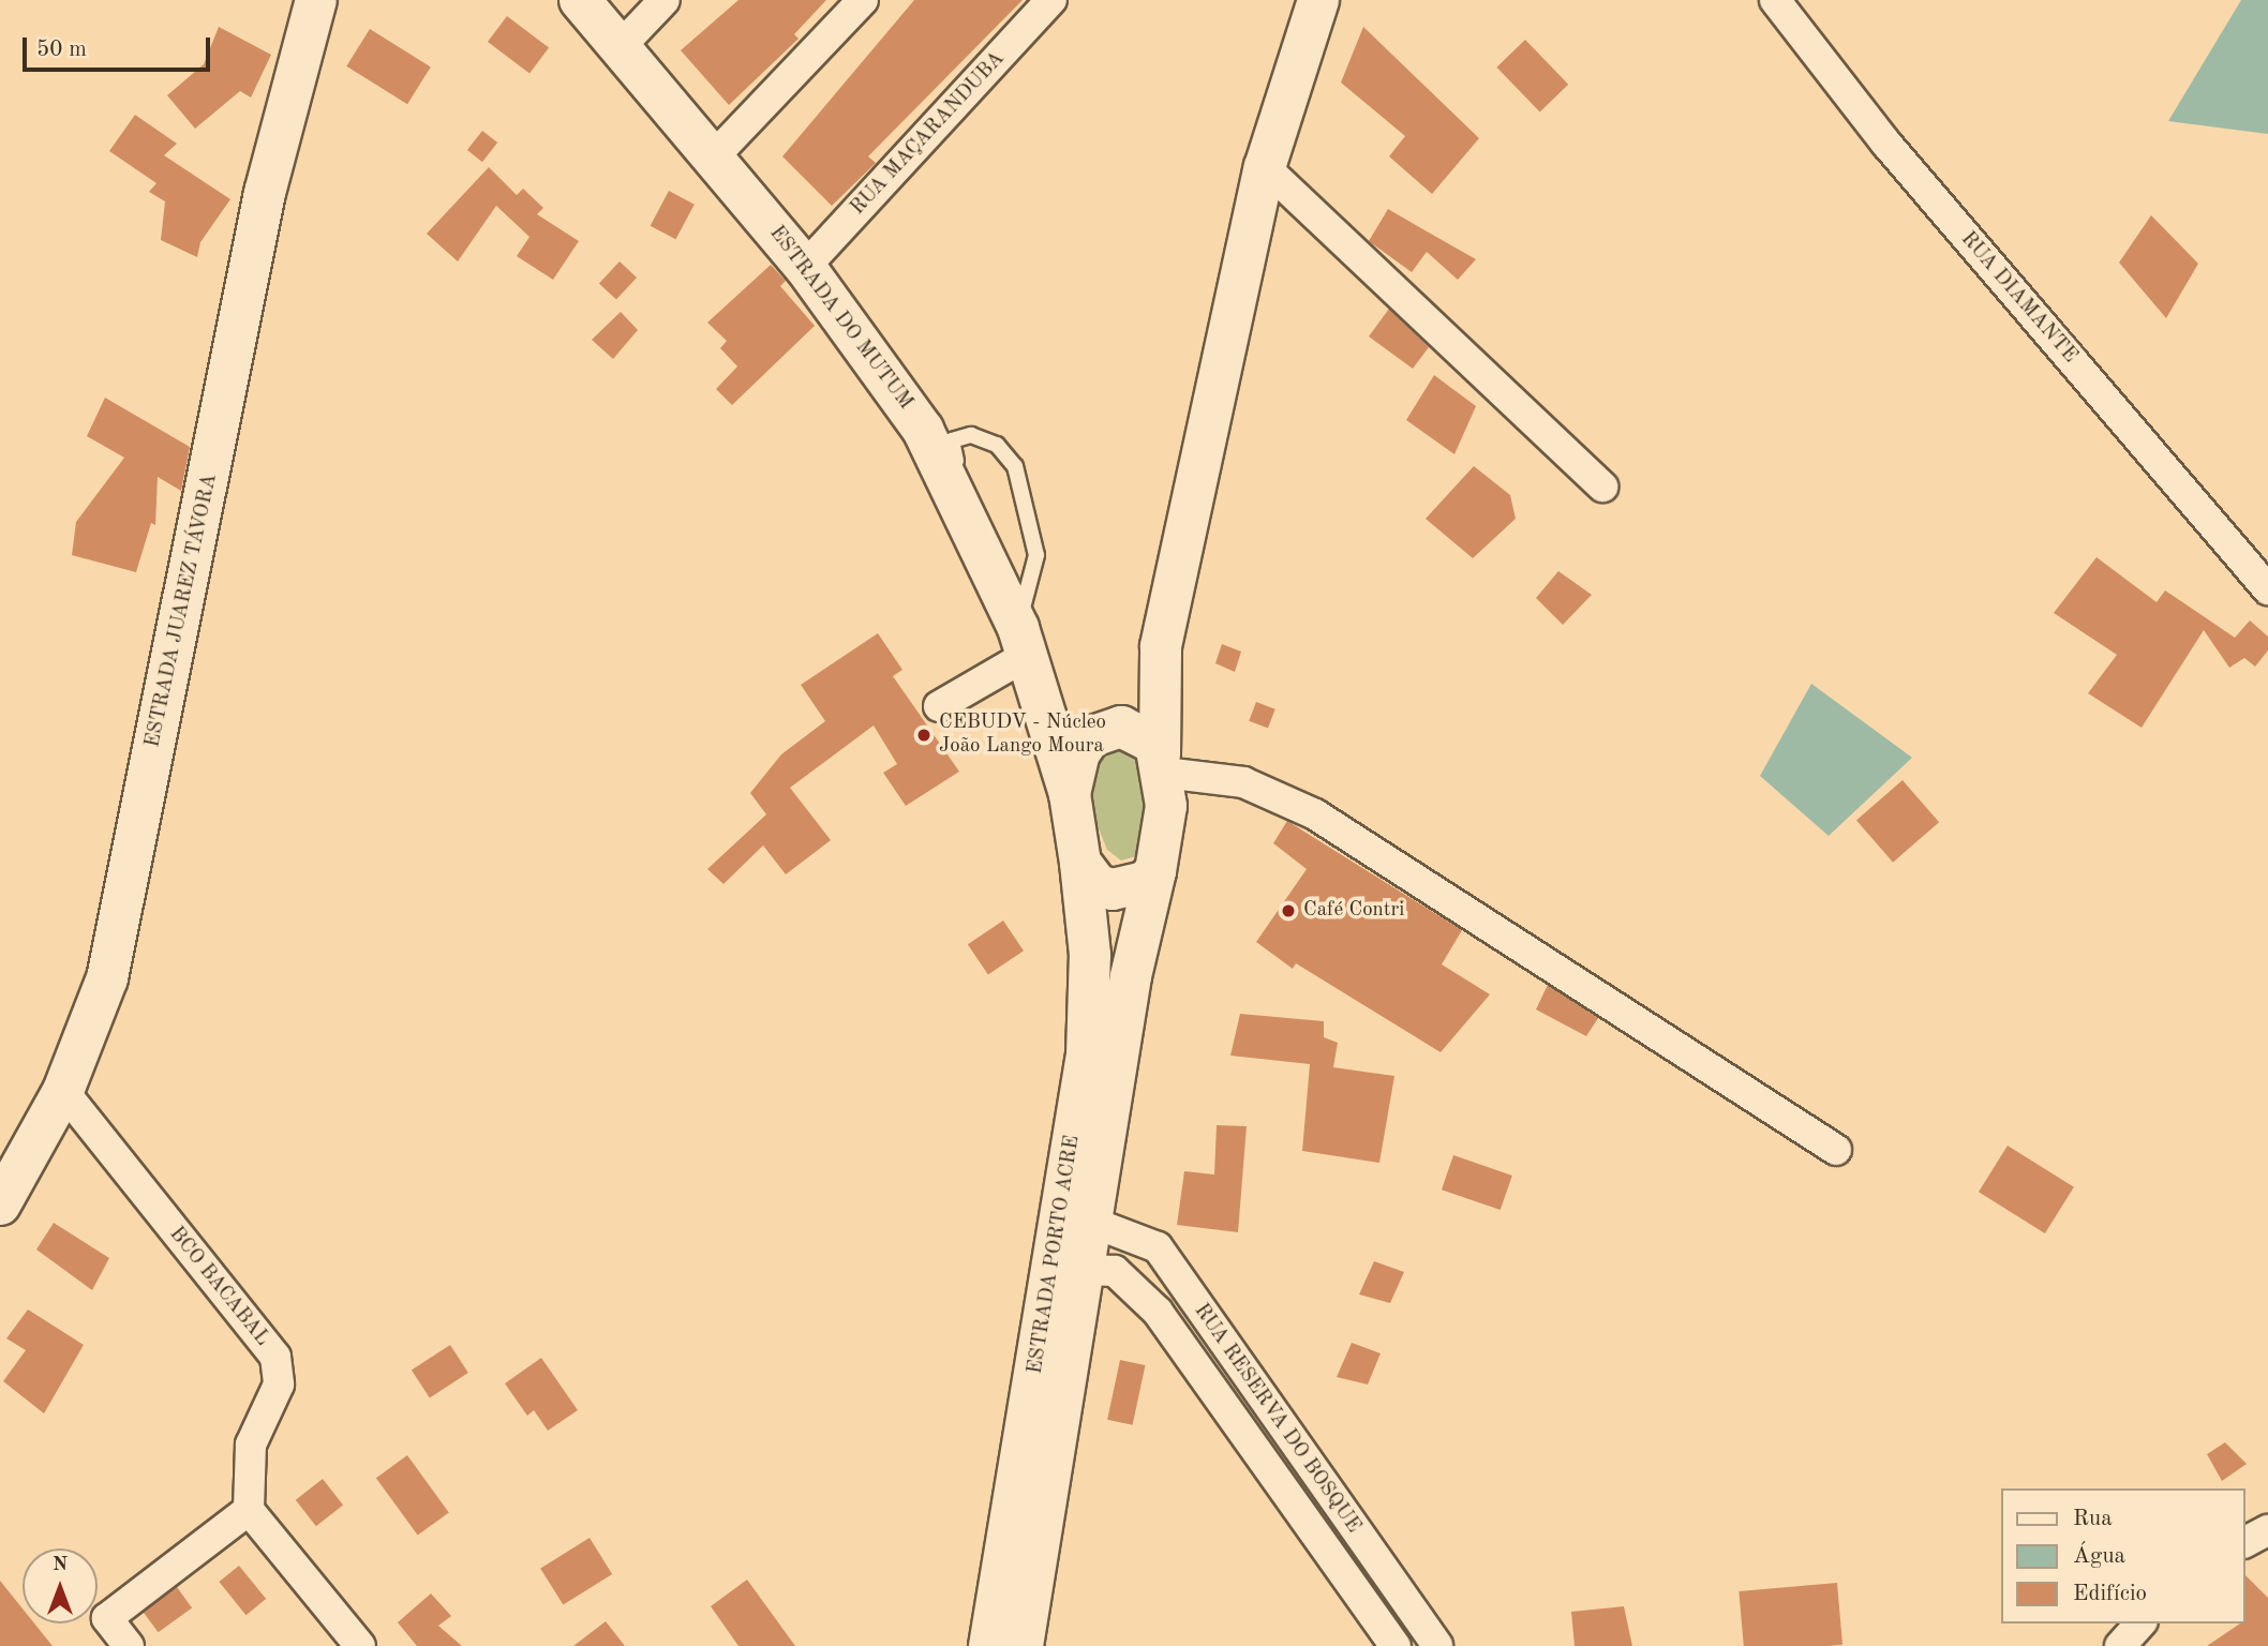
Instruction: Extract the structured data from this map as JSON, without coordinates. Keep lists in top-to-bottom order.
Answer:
{
  "streets": {
    "main road": ["ESTRADA DO MUTUM", "ESTRADA JUAREZ TÁVORA", "ESTRADA PORTO ACRE"],
    "street": [
      "RUA MAÇARANDUBA",
      "RUA DIAMANTE",
      "BCO BACABAL",
      "RUA RESERVA DO BOSQUE"
    ]
  },
  "crossings": [
    ["RUA MAÇARANDUBA", "ESTRADA DO MUTUM"],
    ["ESTRADA DO MUTUM", "ESTRADA PORTO ACRE"],
    ["ESTRADA JUAREZ TÁVORA", "BCO BACABAL"],
    ["ESTRADA PORTO ACRE", "RUA RESERVA DO BOSQUE"]
  ],
  "places": ["CEBUDV - Núcleo João Lango Moura", "Café Contri"],
  "legend": ["Rua", "Água", "Edifício"],
  "scale_bar": "50 m",
  "north": "top"
}
